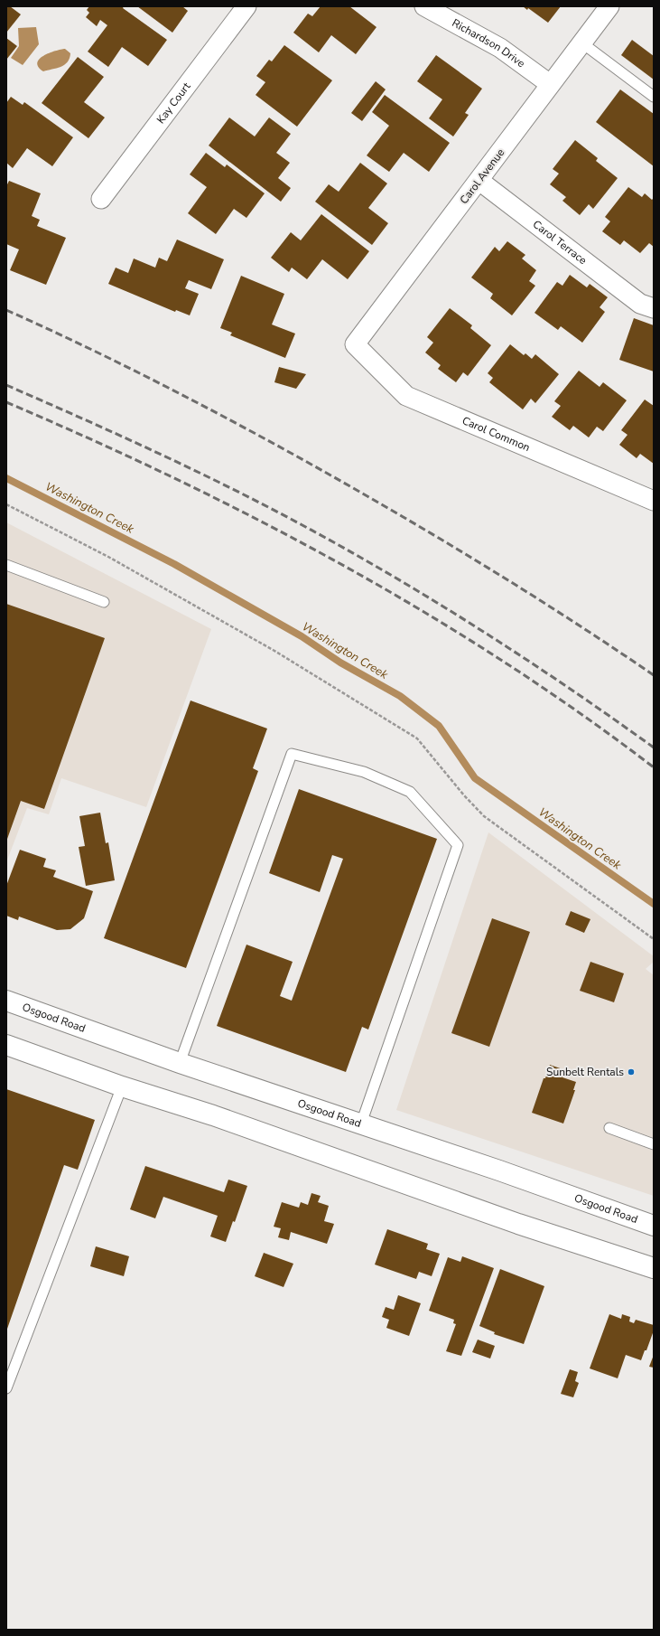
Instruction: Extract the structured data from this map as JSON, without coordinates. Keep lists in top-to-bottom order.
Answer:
{
  "streets": {
    "main road": ["Osgood Road"],
    "street": [
      "Richardson Drive",
      "Kay Court",
      "Carol Avenue",
      "Carol Terrace",
      "Carol Common"
    ]
  },
  "crossings": [
    ["Richardson Drive", "Carol Avenue"],
    ["Carol Avenue", "Carol Terrace"],
    ["Carol Avenue", "Carol Common"]
  ],
  "water": ["Washington Creek"],
  "places": ["Sunbelt Rentals"]
}
